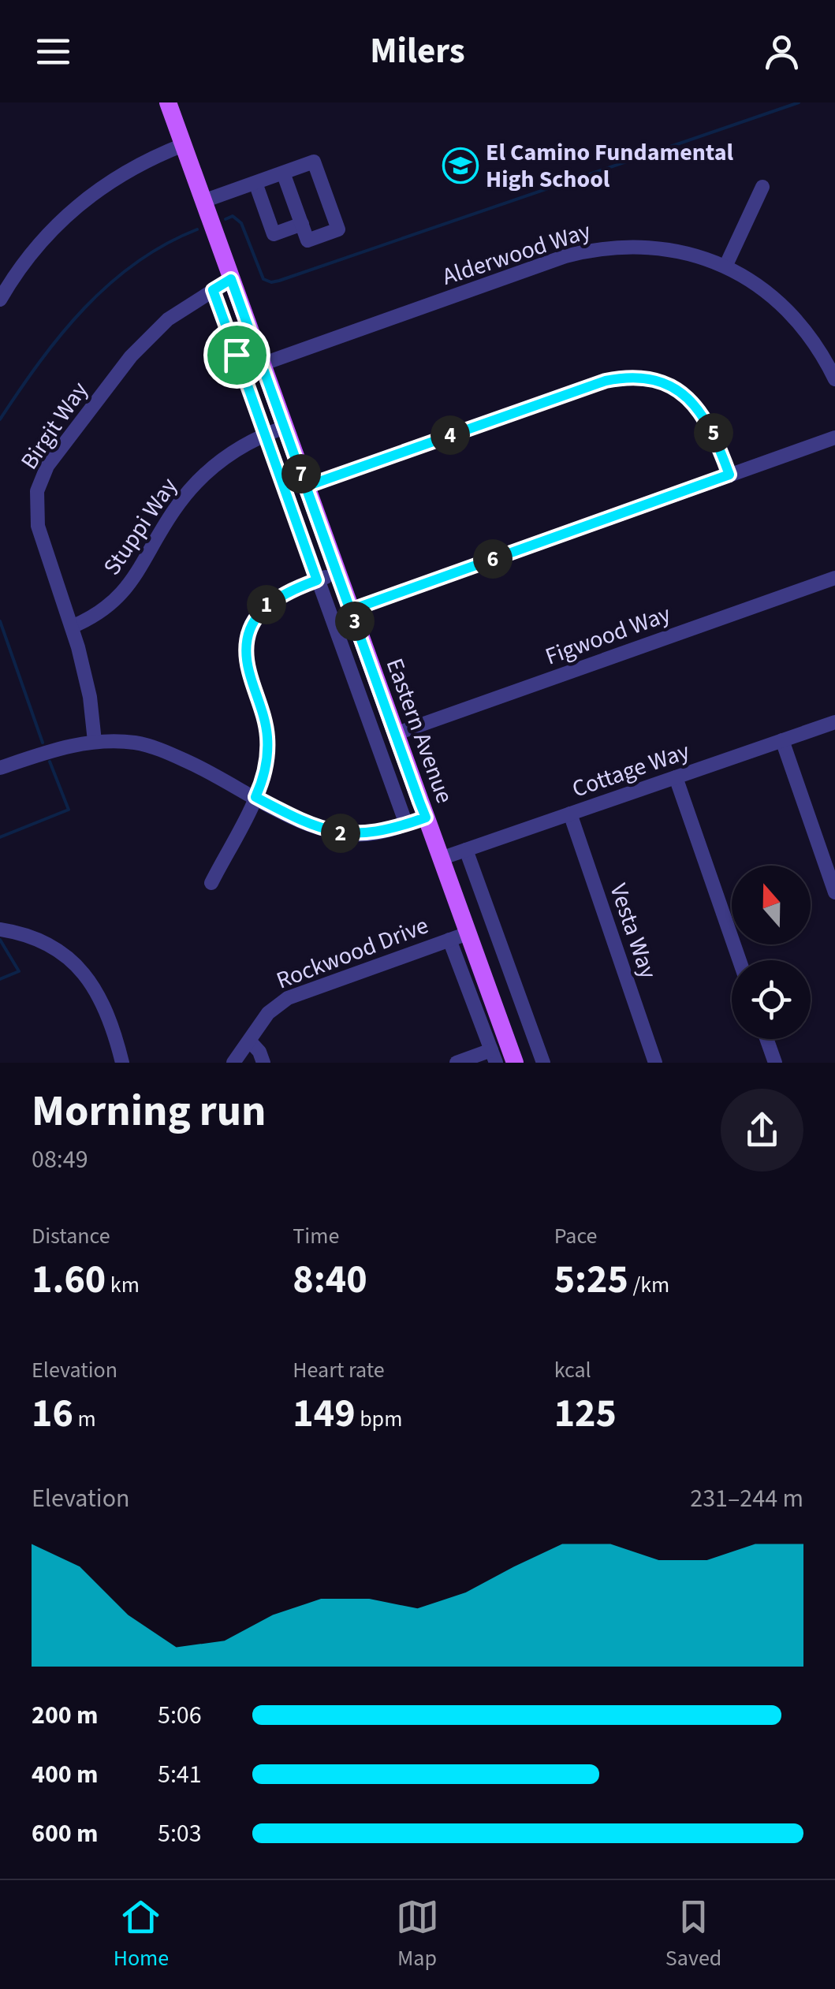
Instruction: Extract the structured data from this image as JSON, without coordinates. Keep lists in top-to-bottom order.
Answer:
{
  "streets": {
    "main road": ["Eastern Avenue"],
    "street": [
      "Alderwood Way",
      "Birgit Way",
      "Stuppi Way",
      "Figwood Way",
      "Cottage Way",
      "Vesta Way",
      "Rockwood Drive"
    ]
  },
  "crossings": [
    ["Alderwood Way", "Eastern Avenue"],
    ["Birgit Way", "Stuppi Way"],
    ["Birgit Way", "Eastern Avenue"],
    ["Stuppi Way", "Eastern Avenue"],
    ["Figwood Way", "Eastern Avenue"],
    ["Eastern Avenue", "Cottage Way"],
    ["Eastern Avenue", "Rockwood Drive"],
    ["Cottage Way", "Vesta Way"]
  ],
  "places": {
    "school or university": ["El Camino Fundamental High School"]
  },
  "north": "top",
  "page": {
    "header": "Milers",
    "pins": [
      "5",
      "4",
      "7",
      "6",
      "1",
      "3",
      "2"
    ],
    "heading": ["Morning run", "08:49"],
    "stats": [
      ["Distance", "1.60 km"],
      ["Time", "8:40"],
      ["Pace", "5:25 /km"],
      ["Elevation", "16 m"],
      ["Heart rate", "149 bpm"],
      ["kcal", "125"]
    ],
    "chart": ["Elevation", "231–244 m"],
    "list": [
      {
        "name": "200 m",
        "note": "5:06"
      },
      {
        "name": "400 m",
        "note": "5:41"
      },
      {
        "name": "600 m",
        "note": "5:03"
      }
    ],
    "tabs": ["Home", "Map", "Saved"]
  }
}
